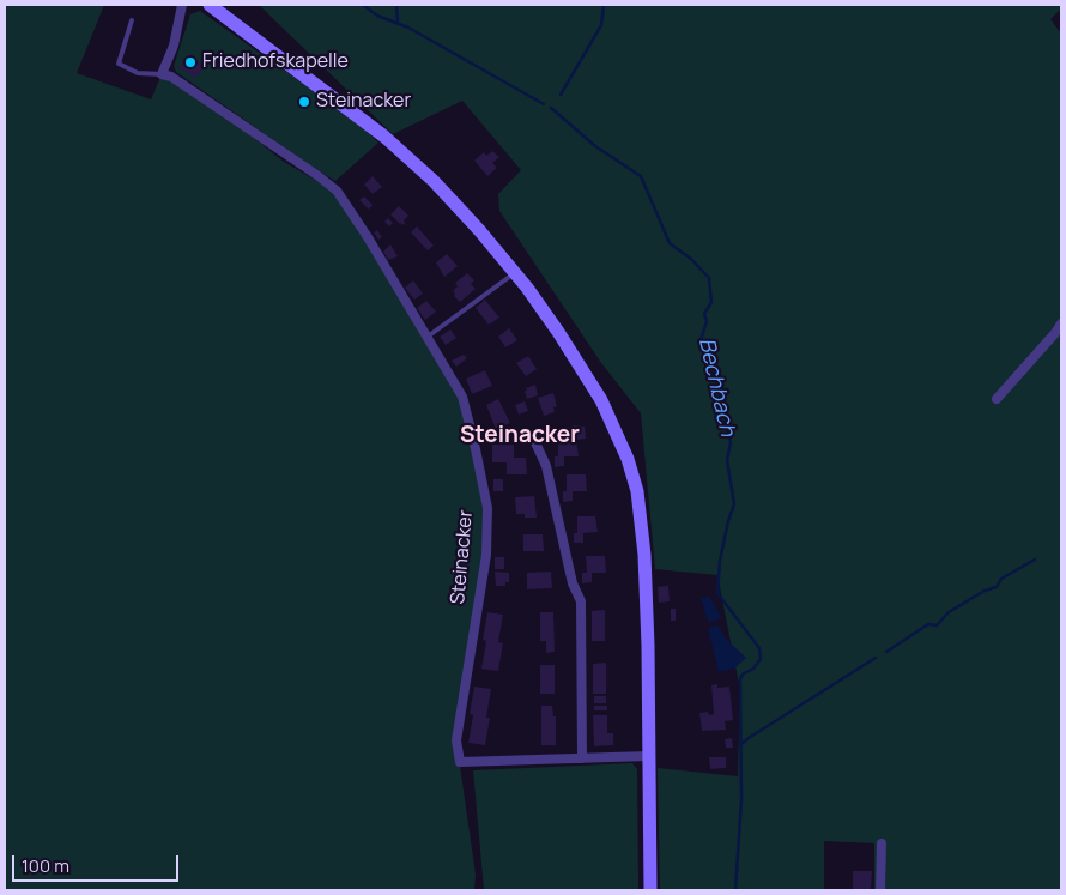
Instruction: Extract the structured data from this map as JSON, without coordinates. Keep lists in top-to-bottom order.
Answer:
{
  "streets": {
    "street": ["Steinacker"]
  },
  "districts": ["Steinacker"],
  "water": ["Bechbach"],
  "places": ["Friedhofskapelle", "Steinacker"],
  "scale_bar": "100 m"
}
